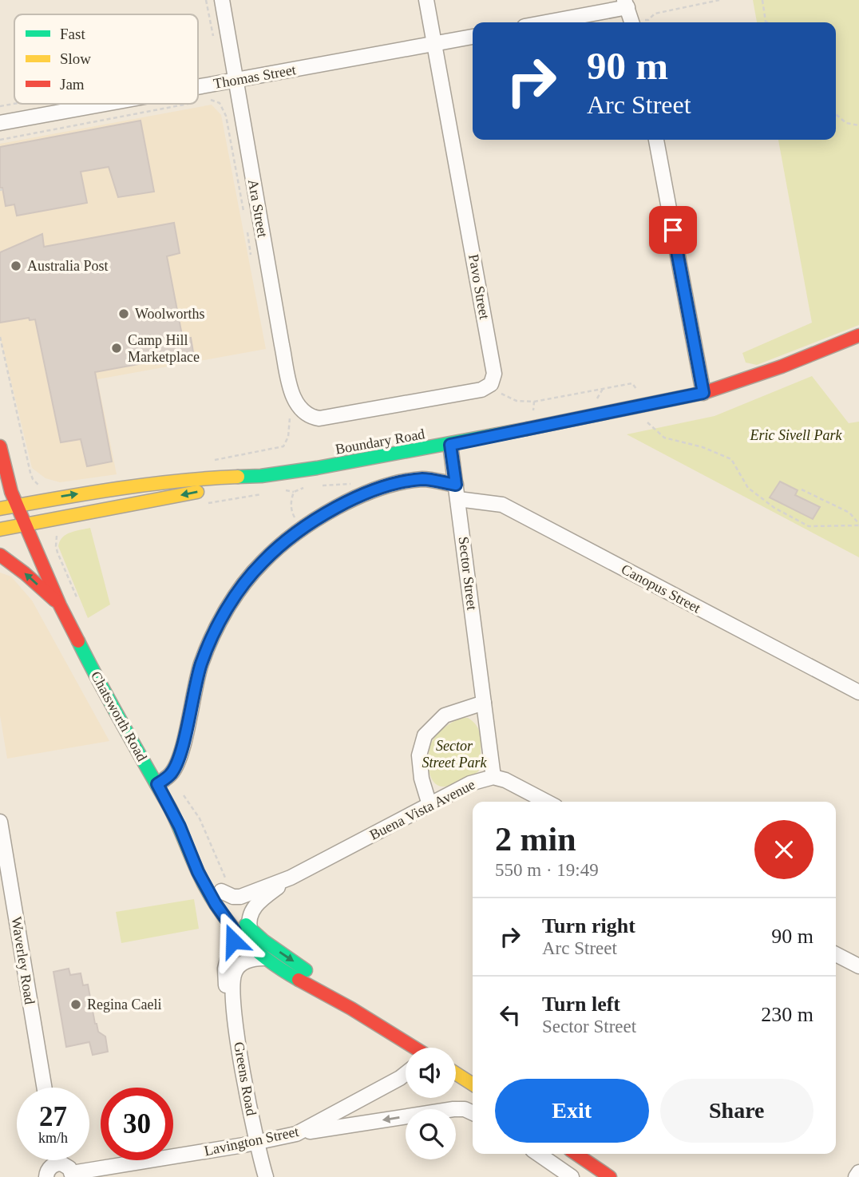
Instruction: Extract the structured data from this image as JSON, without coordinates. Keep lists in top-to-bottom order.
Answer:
{
  "streets": {
    "main road": ["Boundary Road", "Chatsworth Road"],
    "street": [
      "Thomas Street",
      "Ara Street",
      "Pavo Street",
      "Sector Street",
      "Canopus Street",
      "Buena Vista Avenue",
      "Waverley Road",
      "Greens Road",
      "Lavington Street"
    ]
  },
  "crossings": [
    ["Thomas Street", "Ara Street"],
    ["Thomas Street", "Pavo Street"],
    ["Boundary Road", "Sector Street"],
    ["Boundary Road", "Chatsworth Road"],
    ["Sector Street", "Canopus Street"],
    ["Sector Street", "Buena Vista Avenue"],
    ["Chatsworth Road", "Buena Vista Avenue"],
    ["Chatsworth Road", "Greens Road"],
    ["Greens Road", "Lavington Street"]
  ],
  "parks": ["Eric Sivell Park", "Sector Street Park"],
  "places": [
    "Australia Post",
    "Woolworths",
    "Camp Hill Marketplace",
    "Regina Caeli"
  ],
  "legend": ["Fast", "Slow", "Jam"],
  "page": {
    "turn": ["90 m", "Arc Street"],
    "heading": ["2 min", "550 m · 19:49"],
    "list": [
      {
        "name": "Turn right",
        "note": "Arc Street",
        "value": "90 m"
      },
      {
        "name": "Turn left",
        "note": "Sector Street",
        "value": "230 m"
      }
    ],
    "buttons": ["Exit", "Share"],
    "speed": "27 km/h",
    "limit": "30"
  }
}
